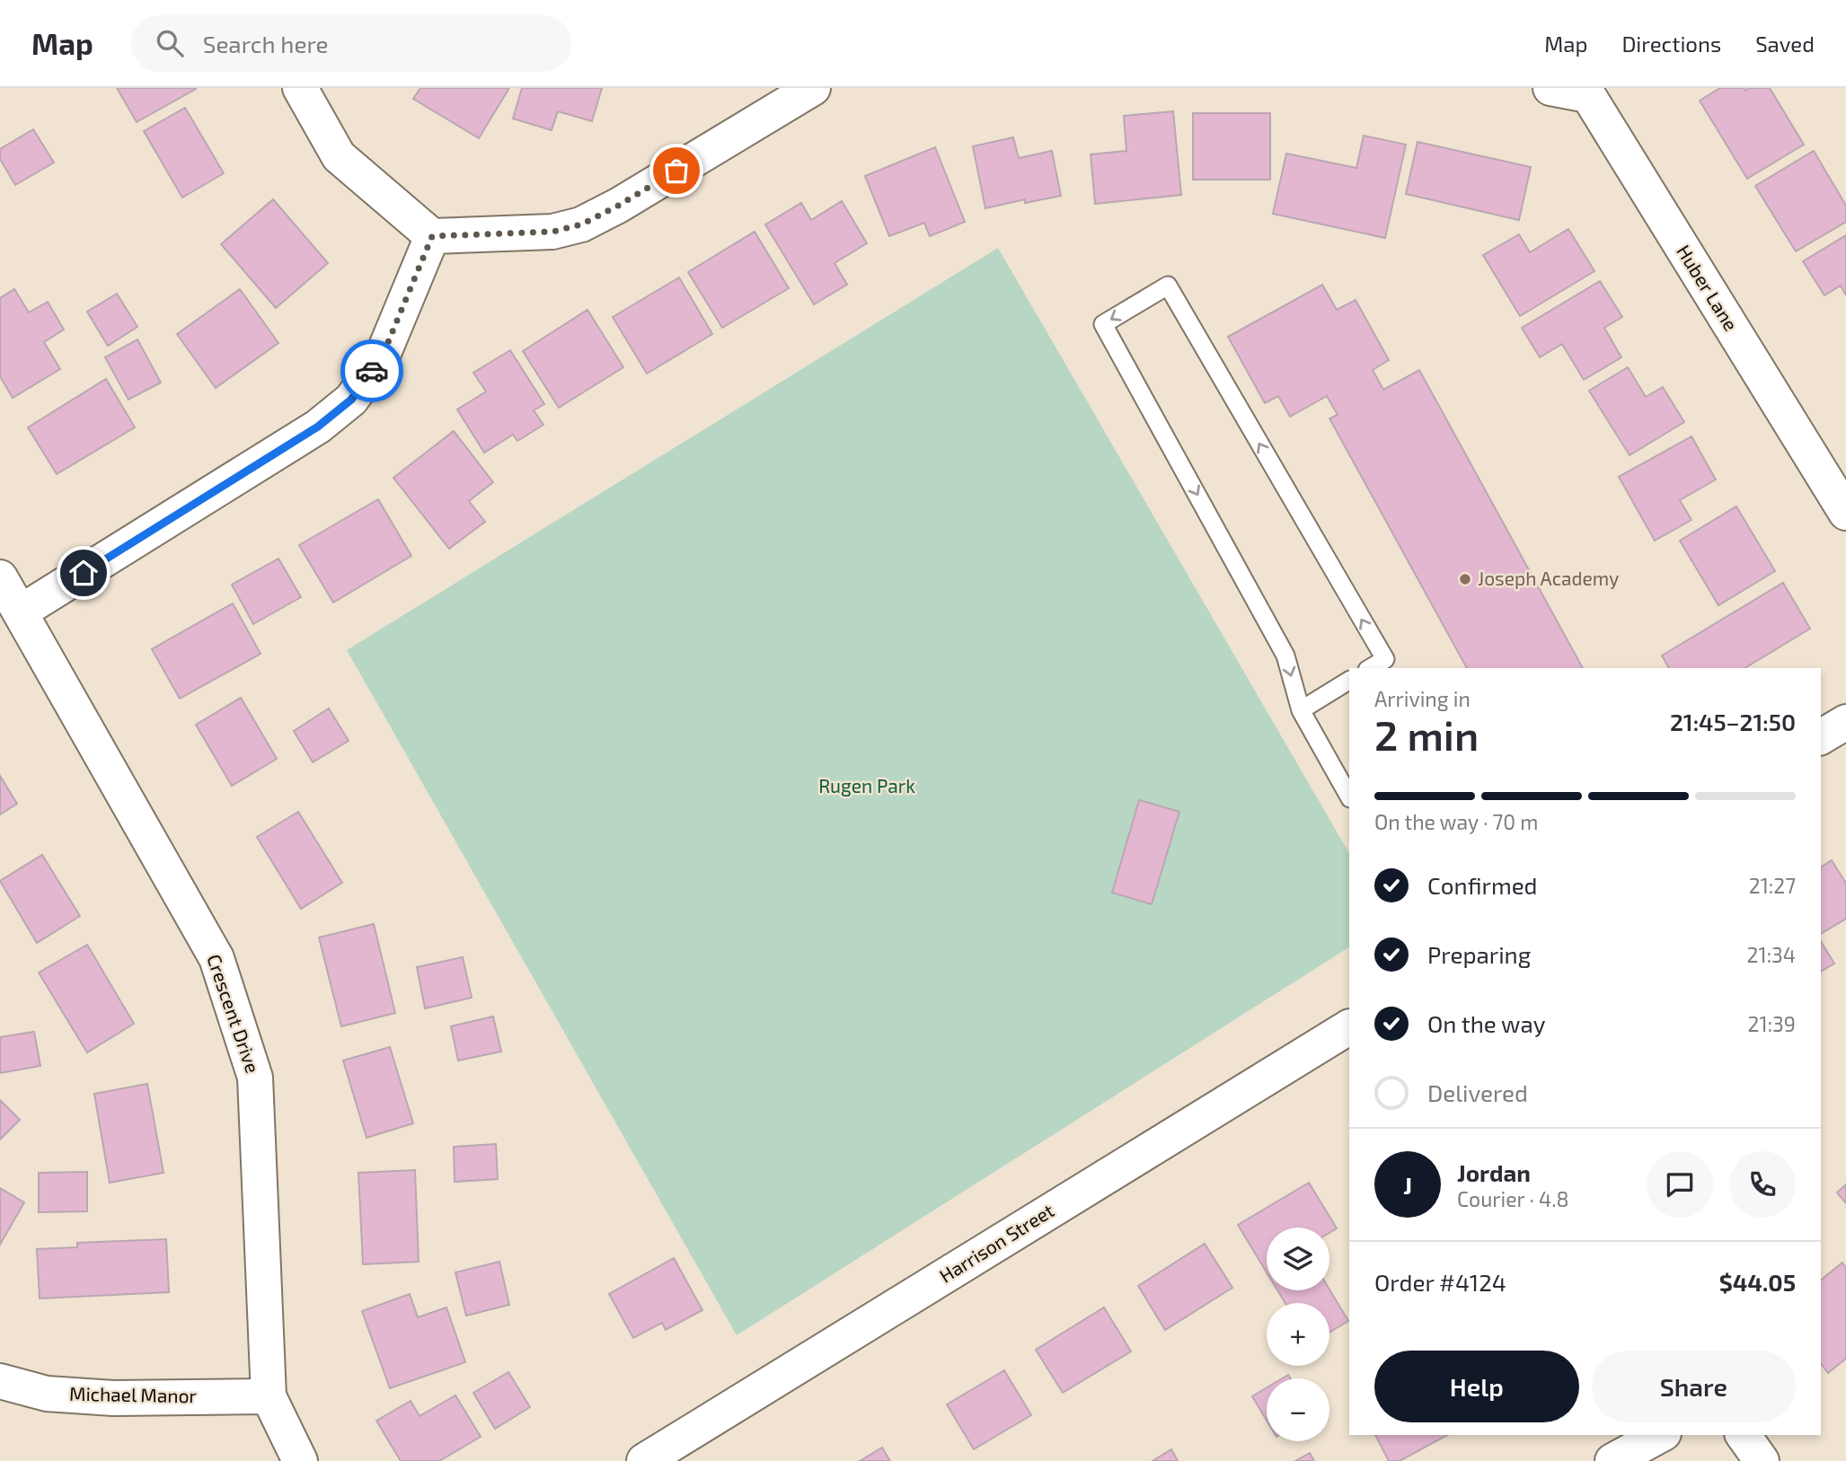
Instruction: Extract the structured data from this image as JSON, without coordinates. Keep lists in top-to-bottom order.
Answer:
{
  "streets": {
    "street": [
      "Huber Lane",
      "Crescent Drive",
      "Harrison Street",
      "Michael Manor"
    ]
  },
  "crossings": [
    ["Crescent Drive", "Michael Manor"]
  ],
  "parks": ["Rugen Park"],
  "places": ["Joseph Academy"],
  "page": {
    "header": "Map",
    "search": "Search here",
    "nav": ["Map", "Directions", "Saved"],
    "heading": ["2 min", "Arriving in", "21:45–21:50"],
    "panel": [
      "Jordan",
      "Courier · 4.8",
      "Order #4124",
      "$44.05"
    ],
    "bar": "On the way · 70 m",
    "list": [
      ["Confirmed", "21:27"],
      ["Preparing", "21:34"],
      ["On the way", "21:39"],
      "Delivered"
    ],
    "round": "J",
    "map_buttons": ["+", "−"],
    "buttons": ["Help", "Share"]
  }
}
